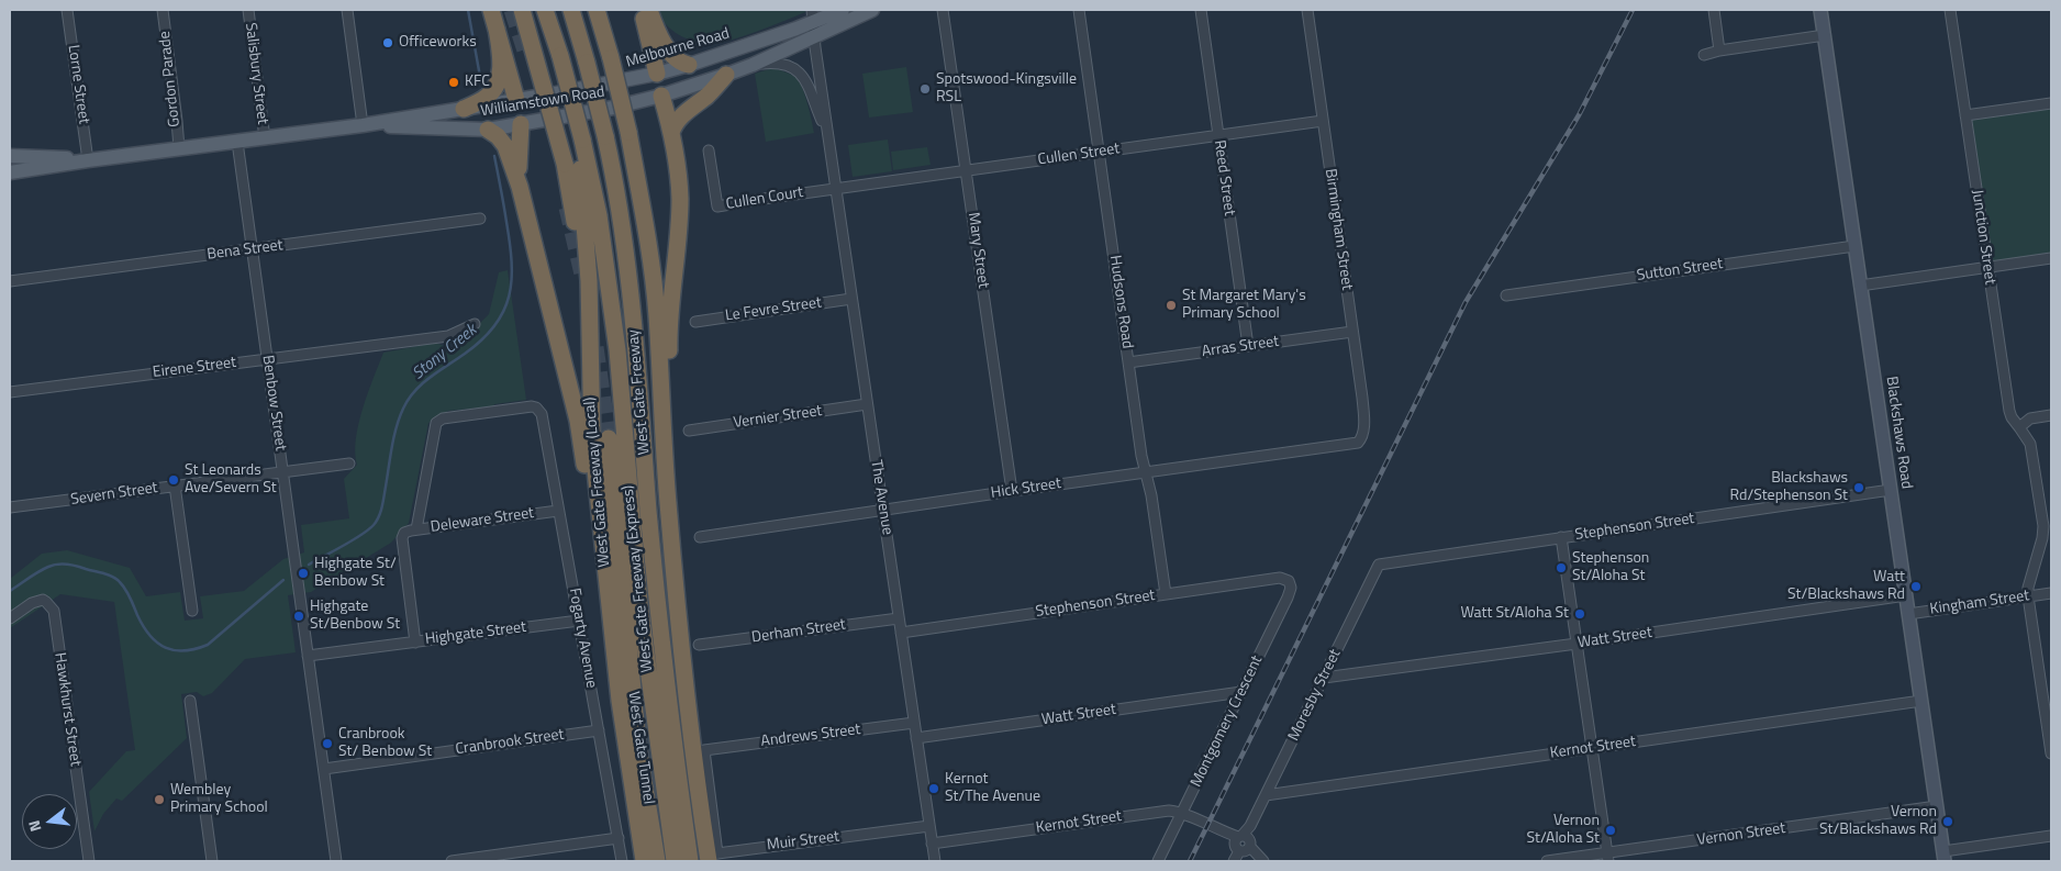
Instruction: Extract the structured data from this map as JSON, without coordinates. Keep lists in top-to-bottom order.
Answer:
{
  "streets": {
    "highway": [
      "West Gate Freeway",
      "West Gate Freeway (Local)",
      "West Gate Freeway (Express)",
      "West Gate Tunnel"
    ],
    "main road": ["Melbourne Road", "Williamstown Road", "Blackshaws Road"],
    "street": [
      "Salisbury Street",
      "Gordon Parade",
      "Lorne Street",
      "Cullen Street",
      "Reed Street",
      "Cullen Court",
      "Birmingham Street",
      "Junction Street",
      "Bena Street",
      "Mary Street",
      "Sutton Street",
      "Hudsons Road",
      "Le Fevre Street",
      "Arras Street",
      "Eirene Street",
      "Benbow Street",
      "Vernier Street",
      "Hick Street",
      "Severn Street",
      "The Avenue",
      "Deleware Street",
      "Stephenson Street",
      "Kingham Street",
      "Derham Street",
      "Highgate Street",
      "Fogarty Avenue",
      "Watt Street",
      "Moresby Street",
      "Hawkhurst Street",
      "Montgomery Crescent",
      "Andrews Street",
      "Cranbrook Street",
      "Kernot Street",
      "Vernon Street",
      "Muir Street"
    ]
  },
  "crossings": [
    ["Melbourne Road", "Williamstown Road"],
    ["Melbourne Road", "The Avenue"],
    ["Salisbury Street", "Williamstown Road"],
    ["Gordon Parade", "Williamstown Road"],
    ["Lorne Street", "Williamstown Road"],
    ["Williamstown Road", "Benbow Street"],
    ["Cullen Street", "Reed Street"],
    ["Cullen Street", "Cullen Court"],
    ["Cullen Street", "Birmingham Street"],
    ["Cullen Street", "Mary Street"],
    ["Cullen Street", "Hudsons Road"],
    ["Cullen Street", "The Avenue"],
    ["Reed Street", "Arras Street"],
    ["Cullen Court", "The Avenue"],
    ["Birmingham Street", "Arras Street"],
    ["Birmingham Street", "Hick Street"],
    ["Junction Street", "Kingham Street"],
    ["Bena Street", "Benbow Street"],
    ["Mary Street", "Hick Street"],
    ["Sutton Street", "Blackshaws Road"],
    ["Hudsons Road", "Arras Street"],
    ["Hudsons Road", "Hick Street"],
    ["Hudsons Road", "Stephenson Street"],
    ["Le Fevre Street", "The Avenue"],
    ["Eirene Street", "Benbow Street"],
    ["Benbow Street", "Severn Street"],
    ["Benbow Street", "Highgate Street"],
    ["Benbow Street", "Cranbrook Street"],
    ["Vernier Street", "The Avenue"],
    ["Blackshaws Road", "Stephenson Street"],
    ["Blackshaws Road", "Kingham Street"],
    ["Blackshaws Road", "Watt Street"],
    ["Blackshaws Road", "Kernot Street"],
    ["Blackshaws Road", "Vernon Street"],
    ["West Gate Freeway (Local)", "West Gate Freeway (Express)"],
    ["Hick Street", "The Avenue"],
    ["The Avenue", "Stephenson Street"],
    ["The Avenue", "Derham Street"],
    ["The Avenue", "Watt Street"],
    ["The Avenue", "Andrews Street"],
    ["The Avenue", "Kernot Street"],
    ["The Avenue", "Muir Street"],
    ["Deleware Street", "Fogarty Avenue"],
    ["Stephenson Street", "Moresby Street"],
    ["Stephenson Street", "Montgomery Crescent"],
    ["Highgate Street", "Fogarty Avenue"],
    ["Fogarty Avenue", "Cranbrook Street"],
    ["Watt Street", "Moresby Street"],
    ["Watt Street", "Montgomery Crescent"],
    ["Moresby Street", "Kernot Street"],
    ["Montgomery Crescent", "Kernot Street"],
    ["Andrews Street", "Muir Street"]
  ],
  "water": ["Stony Creek"],
  "places": [
    "Officeworks",
    "KFC",
    "Spotswood-Kingsville RSL",
    "St Margaret Mary's Primary School",
    "St Leonards Ave/Severn St",
    "Blackshaws Rd/Stephenson St",
    "Stephenson St/Aloha St",
    "Highgate St/ Benbow St",
    "Watt St/Blackshaws Rd",
    "Watt St/Aloha St",
    "Highgate St/Benbow St",
    "Cranbrook St/ Benbow St",
    "Kernot St/The Avenue",
    "Wembley Primary School",
    "Vernon St/Blackshaws Rd",
    "Vernon St/Aloha St"
  ],
  "north": "left"
}
